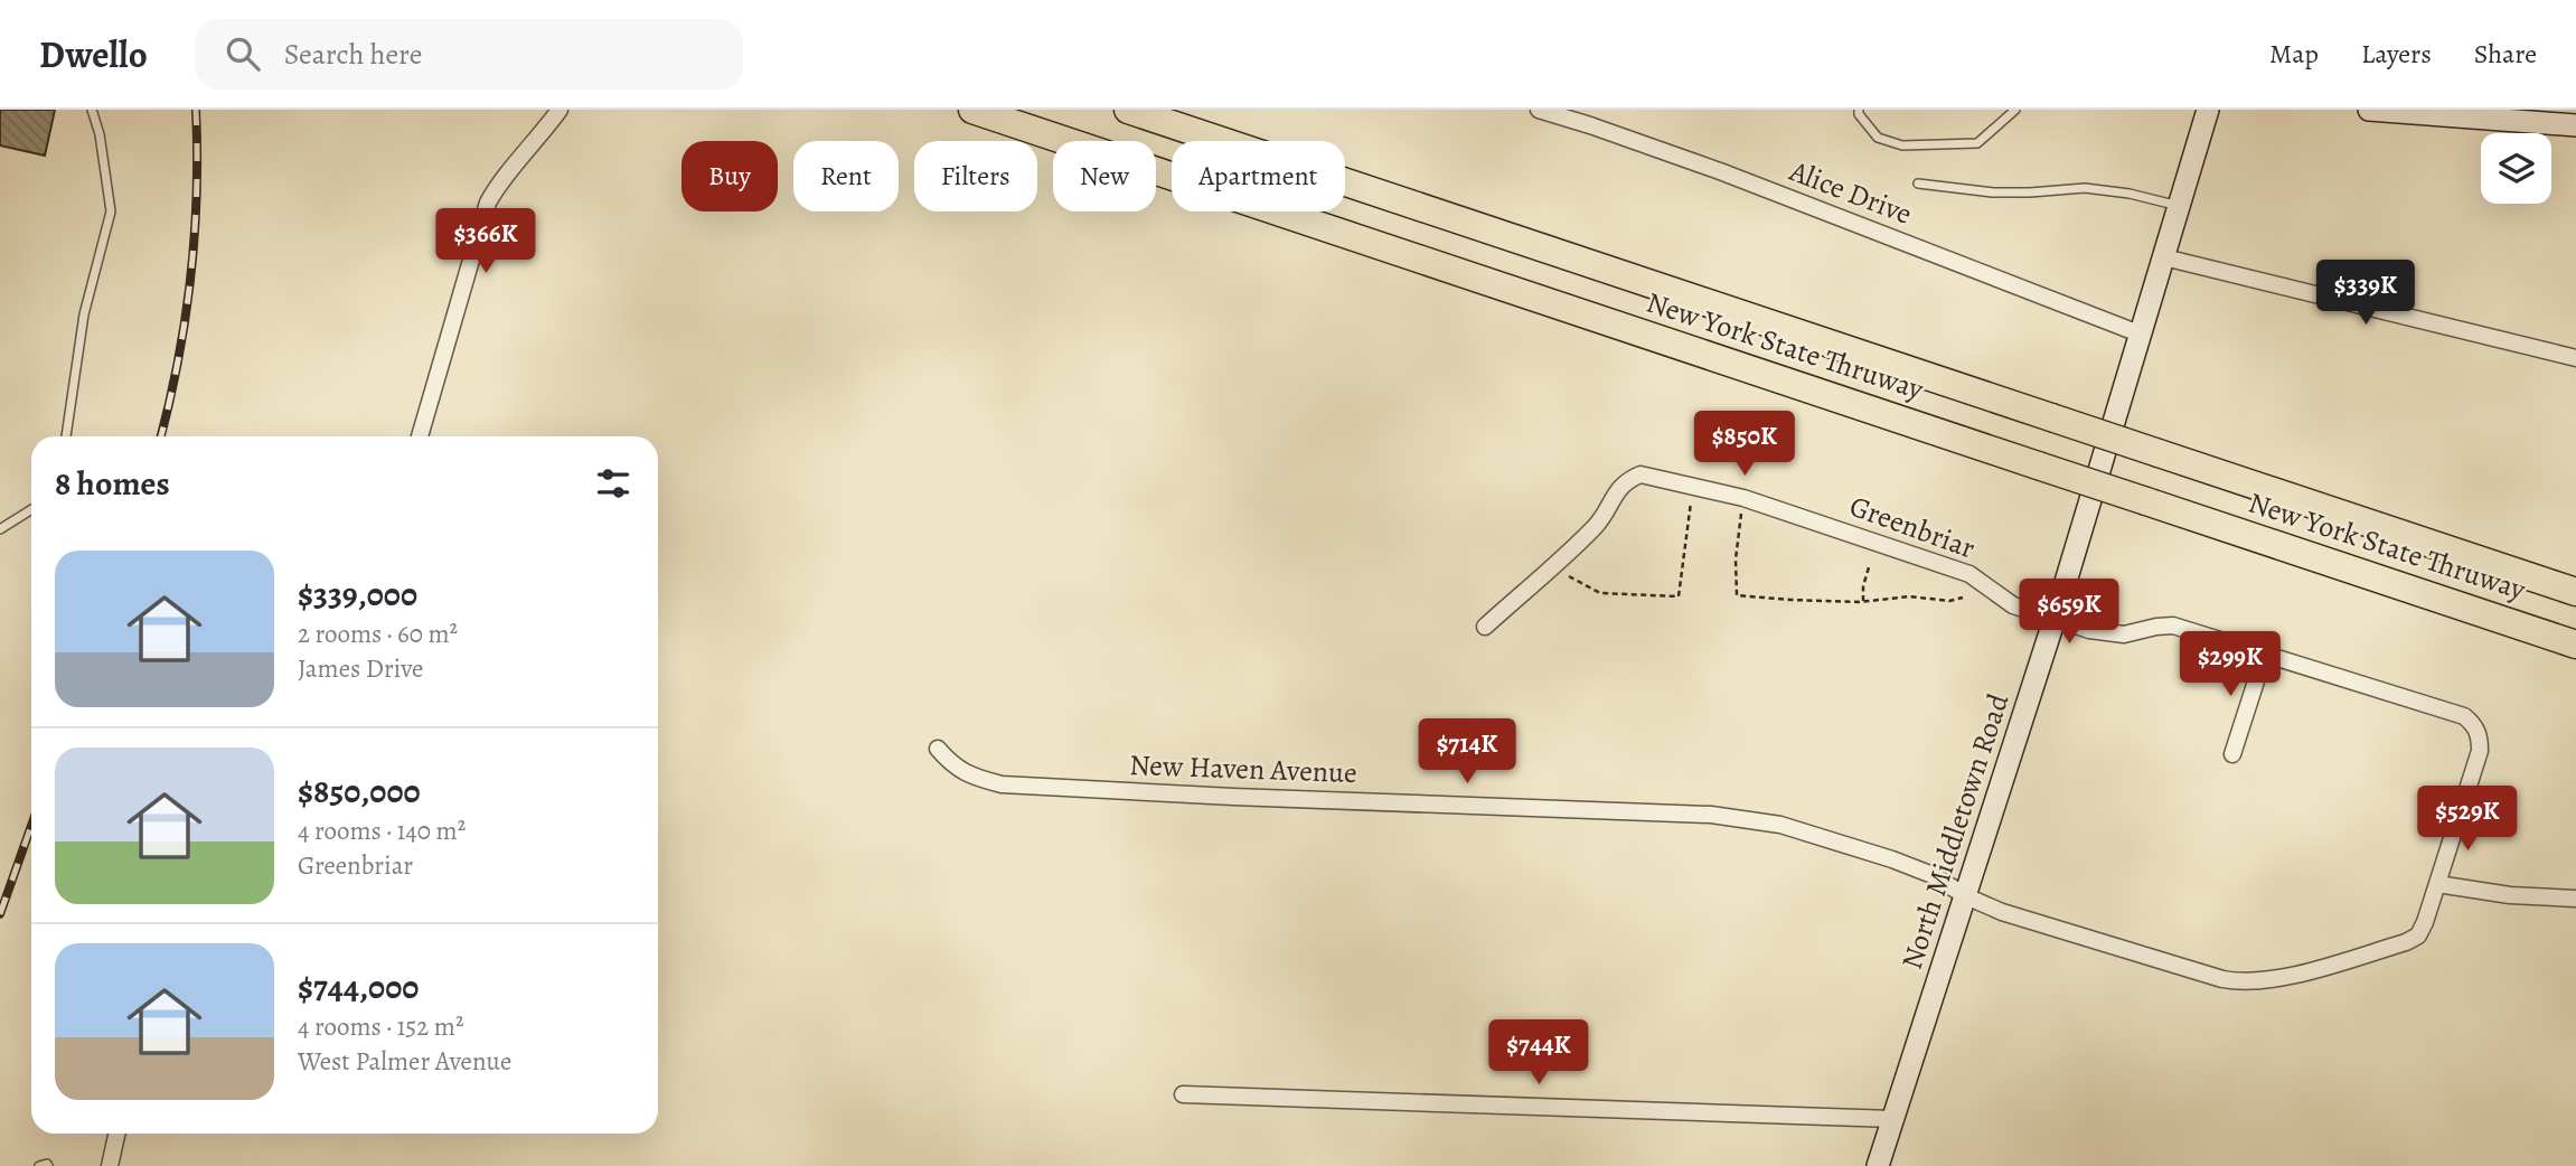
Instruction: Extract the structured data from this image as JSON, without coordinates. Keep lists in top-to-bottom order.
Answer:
{
  "streets": {
    "highway": ["New York State Thruway"],
    "street": [
      "Alice Drive",
      "Greenbriar",
      "New Haven Avenue",
      "North Middletown Road"
    ]
  },
  "crossings": [
    ["Alice Drive", "North Middletown Road"],
    ["Greenbriar", "New Haven Avenue"],
    ["Greenbriar", "North Middletown Road"],
    ["New Haven Avenue", "North Middletown Road"]
  ],
  "page": {
    "header": "Dwello",
    "search": "Search here",
    "nav": ["Map", "Layers", "Share"],
    "chip": [
      "Buy",
      "Rent",
      "Filters",
      "New",
      "Apartment"
    ],
    "price": [
      "$366K",
      "$339K",
      "$850K",
      "$659K",
      "$299K",
      "$714K",
      "$529K",
      "$744K"
    ],
    "heading": "8 homes",
    "list": [
      {
        "name": "$339,000",
        "note": "2 rooms · 60 m² · James Drive"
      },
      {
        "name": "$850,000",
        "note": "4 rooms · 140 m² · Greenbriar"
      },
      {
        "name": "$744,000",
        "note": "4 rooms · 152 m² · West Palmer Avenue"
      }
    ]
  }
}
